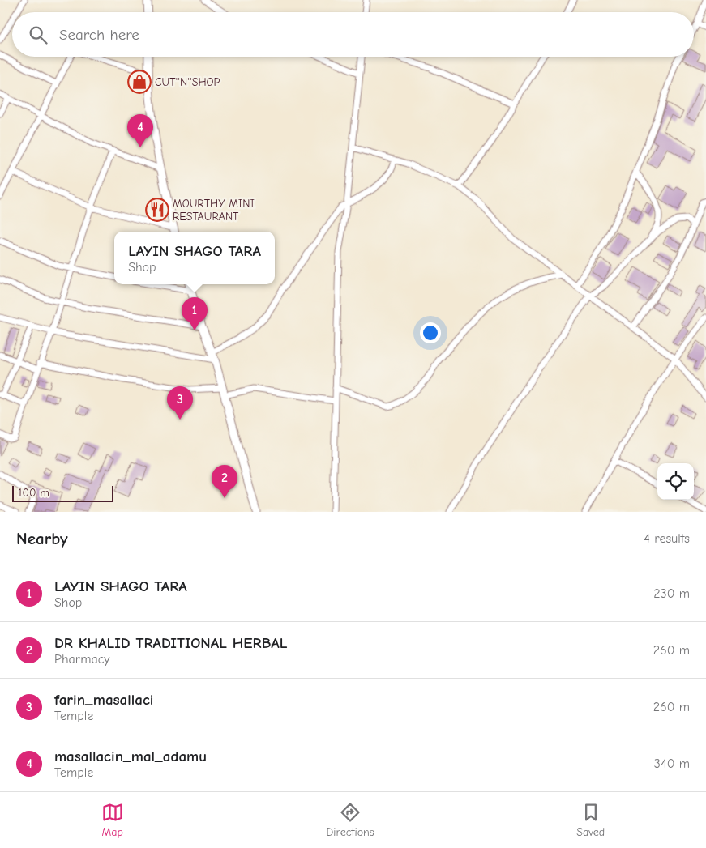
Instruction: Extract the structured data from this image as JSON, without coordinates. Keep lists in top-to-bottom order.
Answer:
{
  "places": {
    "shop": ["CUT''N''SHOP"],
    "restaurant": ["MOURTHY MINI RESTAURANT"]
  },
  "scale_bar": "100 m",
  "page": {
    "search": "Search here",
    "pins": [
      "4",
      "1",
      "3",
      "2"
    ],
    "popup": ["LAYIN SHAGO TARA", "Shop"],
    "scale": "100 m",
    "heading": ["Nearby", "4 results"],
    "list": [
      {
        "mark": "1",
        "name": "LAYIN SHAGO TARA",
        "note": "Shop",
        "value": "230 m"
      },
      {
        "mark": "2",
        "name": "DR KHALID TRADITIONAL HERBAL",
        "note": "Pharmacy",
        "value": "260 m"
      },
      {
        "mark": "3",
        "name": "farin_masallaci",
        "note": "Temple",
        "value": "260 m"
      },
      {
        "mark": "4",
        "name": "masallacin_mal_adamu",
        "note": "Temple",
        "value": "340 m"
      }
    ],
    "nav": ["Map", "Directions", "Saved"]
  }
}
